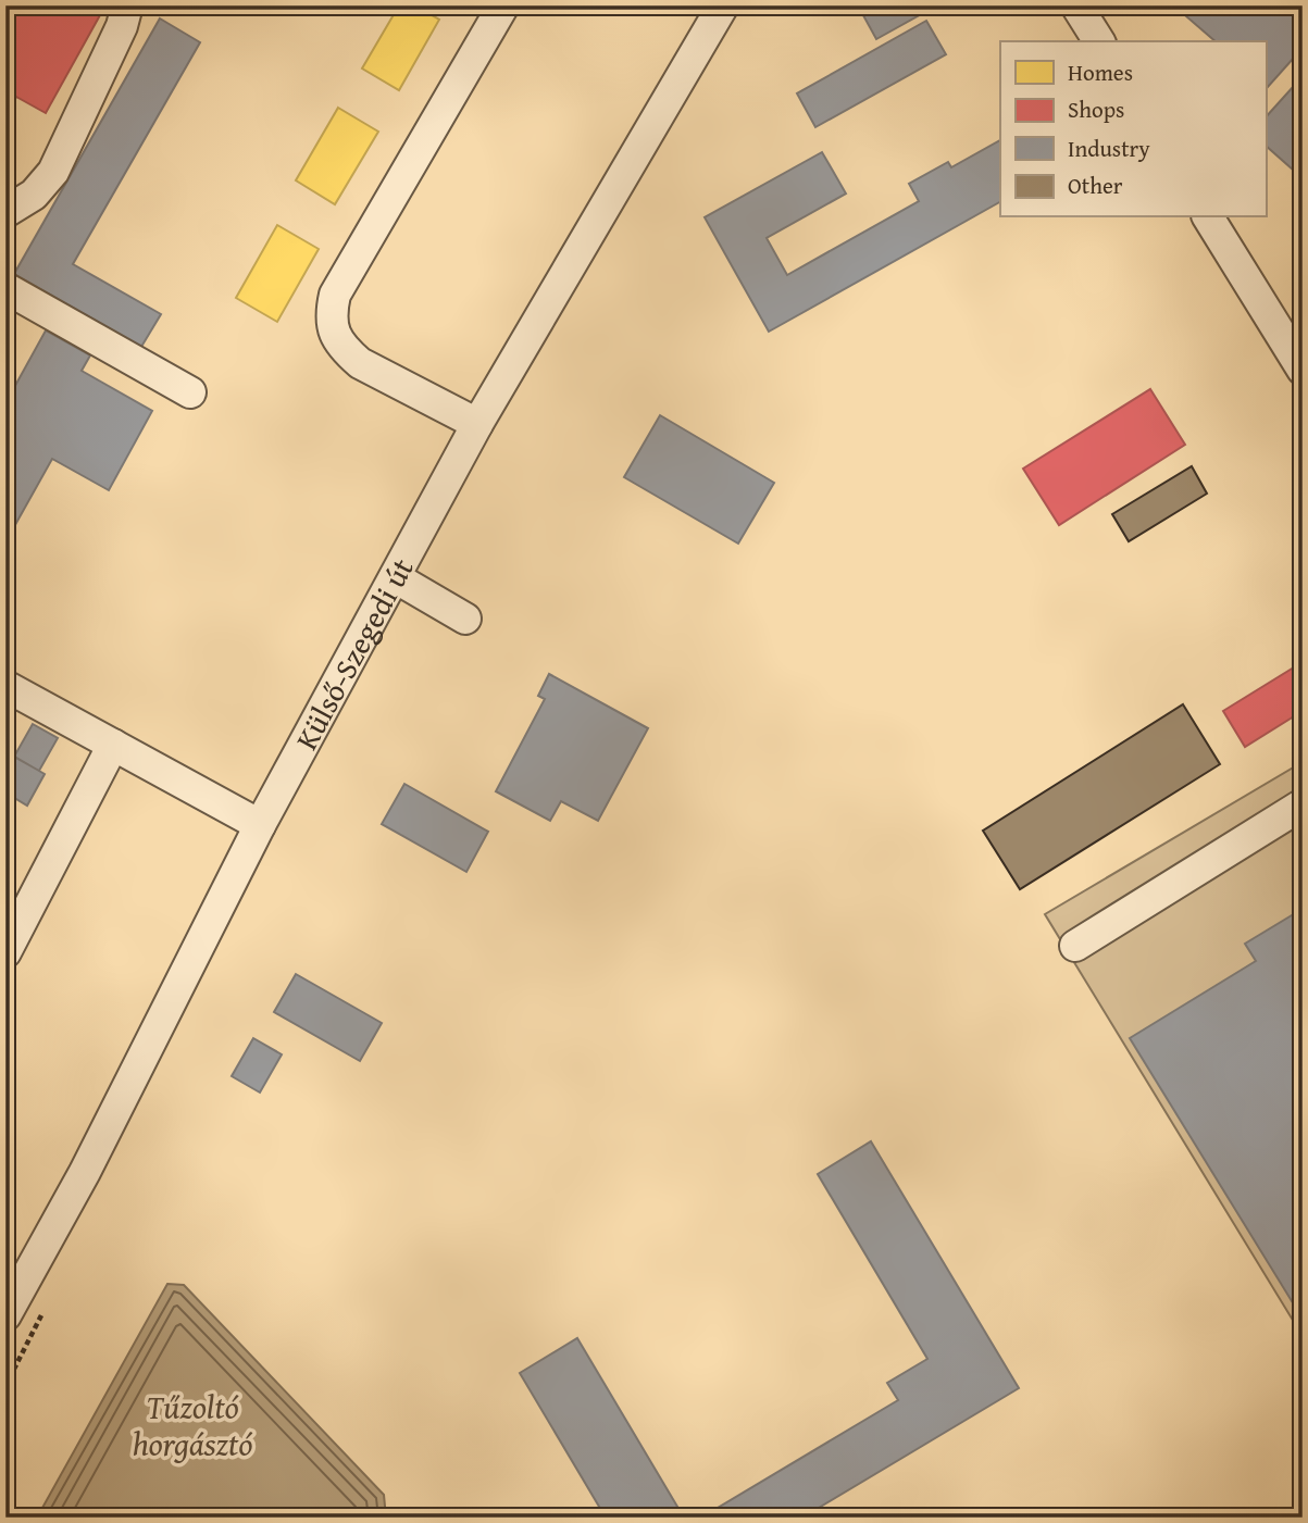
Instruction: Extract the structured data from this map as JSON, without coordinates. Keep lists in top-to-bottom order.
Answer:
{
  "streets": {
    "street": ["Külső-Szegedi út"]
  },
  "water": ["Tűzoltó horgásztó"],
  "legend": [
    "Homes",
    "Shops",
    "Industry",
    "Other"
  ]
}
